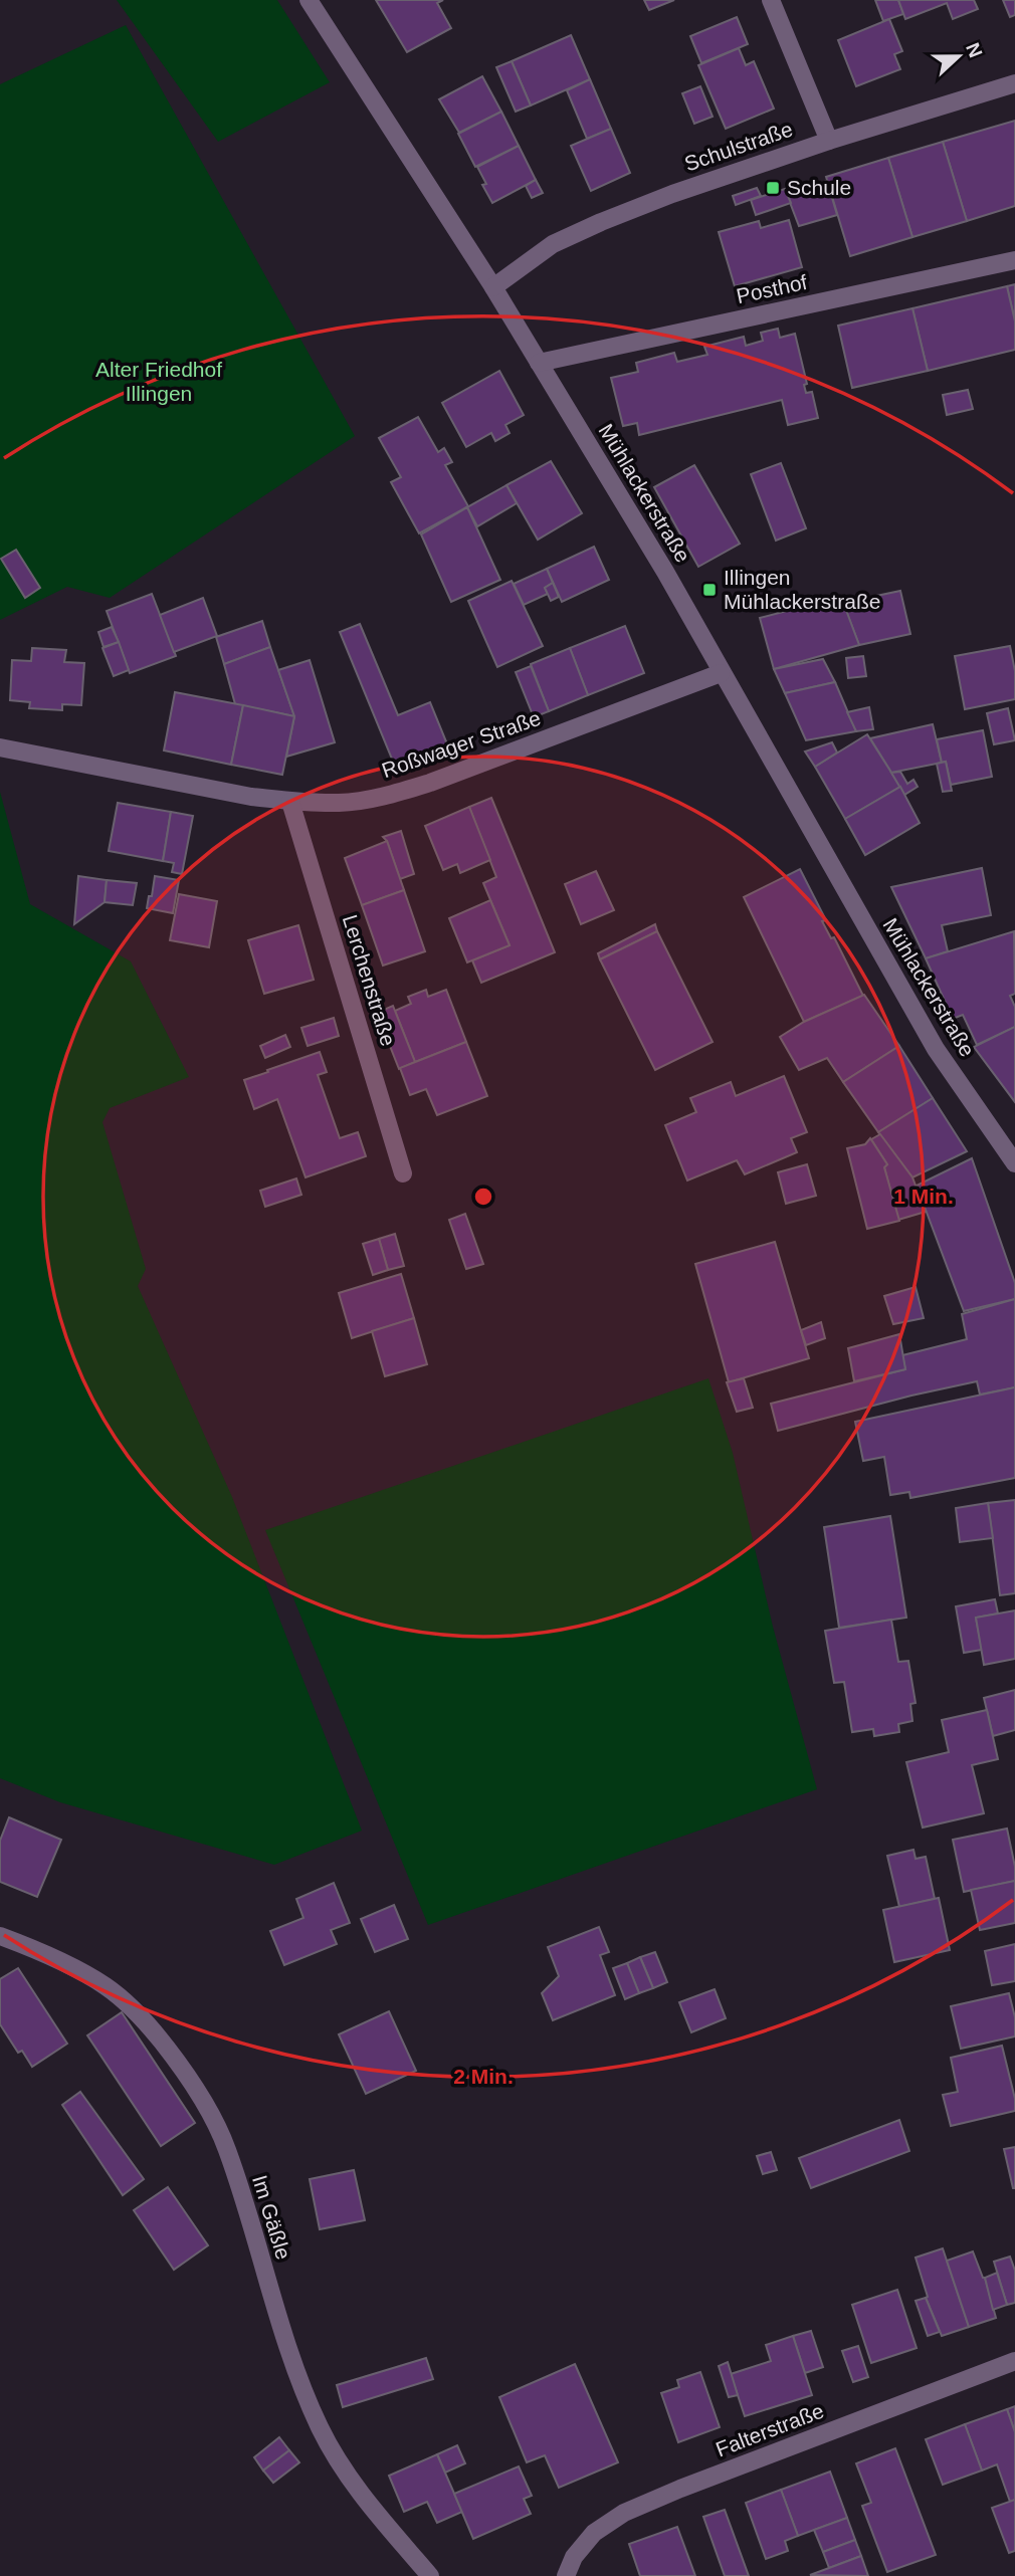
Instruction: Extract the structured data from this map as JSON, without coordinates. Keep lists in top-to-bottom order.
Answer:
{
  "streets": {
    "street": [
      "Schulstraße",
      "Posthof",
      "Mühlackerstraße",
      "Roßwager Straße",
      "Lerchenstraße",
      "Im Gäßle",
      "Falterstraße"
    ]
  },
  "crossings": [
    ["Schulstraße", "Mühlackerstraße"],
    ["Posthof", "Mühlackerstraße"],
    ["Mühlackerstraße", "Roßwager Straße"],
    ["Roßwager Straße", "Lerchenstraße"]
  ],
  "parks": ["Alter Friedhof Illingen"],
  "places": {
    "transit": ["Schule", "Illingen Mühlackerstraße"]
  },
  "north": "right",
  "rings": ["1 Min.", "2 Min."]
}
